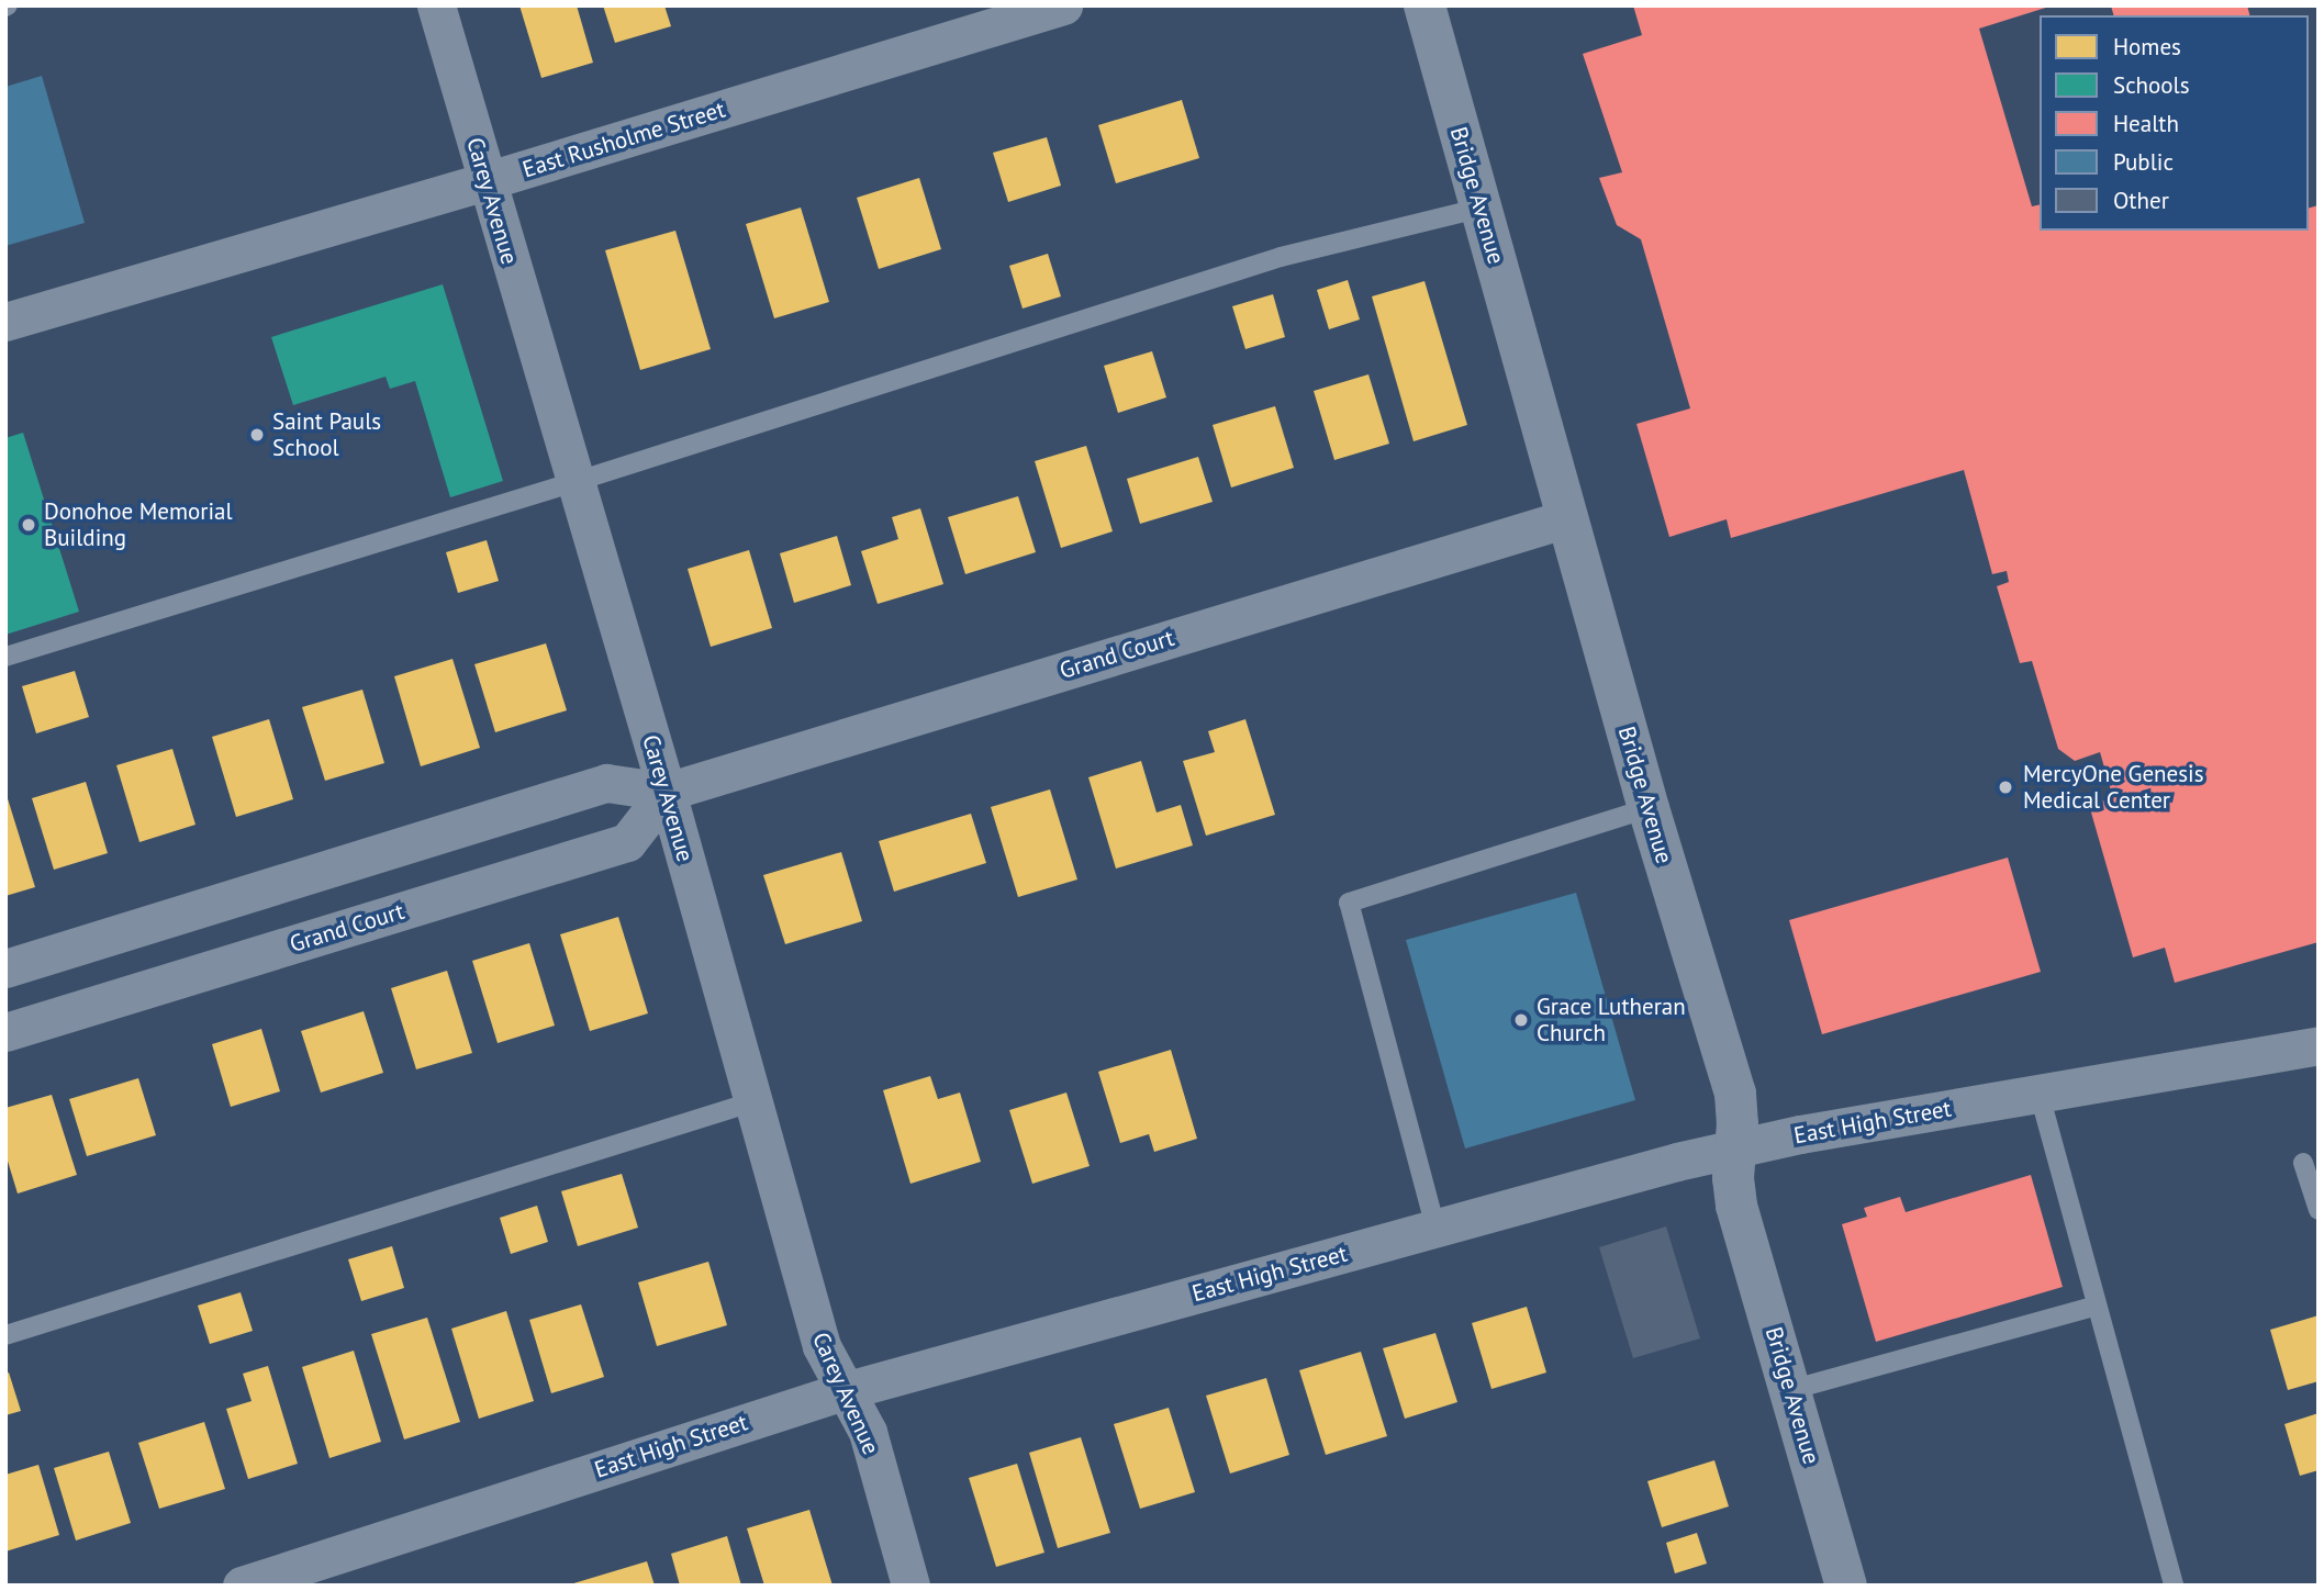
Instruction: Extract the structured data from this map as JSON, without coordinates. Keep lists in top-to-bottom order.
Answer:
{
  "streets": {
    "street": [
      "East Rusholme Street",
      "Bridge Avenue",
      "Carey Avenue",
      "Grand Court",
      "East High Street"
    ]
  },
  "crossings": [
    ["East Rusholme Street", "Carey Avenue"],
    ["Bridge Avenue", "Grand Court"],
    ["Bridge Avenue", "East High Street"],
    ["Carey Avenue", "Grand Court"],
    ["Carey Avenue", "East High Street"]
  ],
  "places": [
    "Saint Pauls School",
    "Donohoe Memorial Building",
    "MercyOne Genesis Medical Center",
    "Grace Lutheran Church"
  ],
  "legend": [
    "Homes",
    "Schools",
    "Health",
    "Public",
    "Other"
  ]
}
